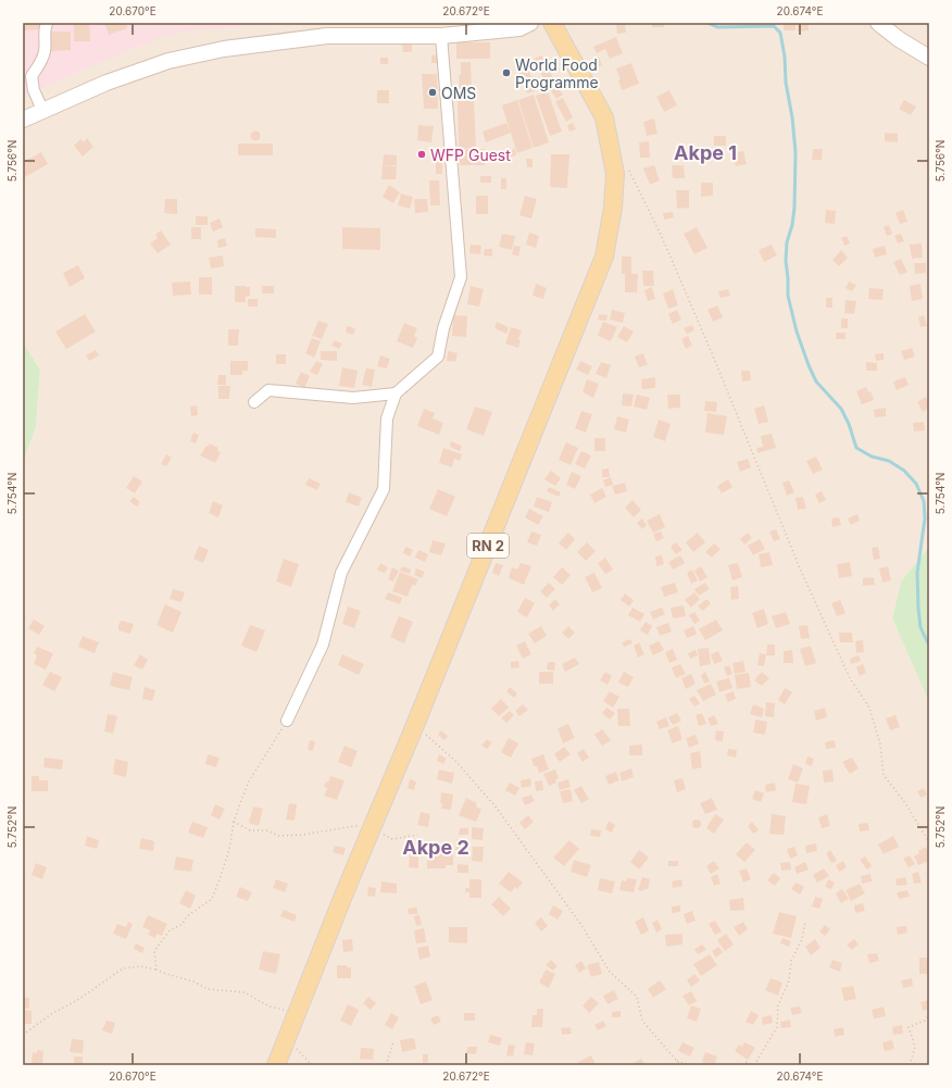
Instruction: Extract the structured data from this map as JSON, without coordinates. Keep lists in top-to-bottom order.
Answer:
{
  "streets": {
    "main road": ["RN 2"]
  },
  "districts": ["Akpe 1", "Akpe 2"],
  "places": ["World Food Programme", "OMS", "WFP Guest"],
  "coordinates": [
    "20.670°E",
    "20.672°E",
    "20.674°E",
    "5.756°N",
    "5.754°N",
    "5.752°N"
  ]
}
